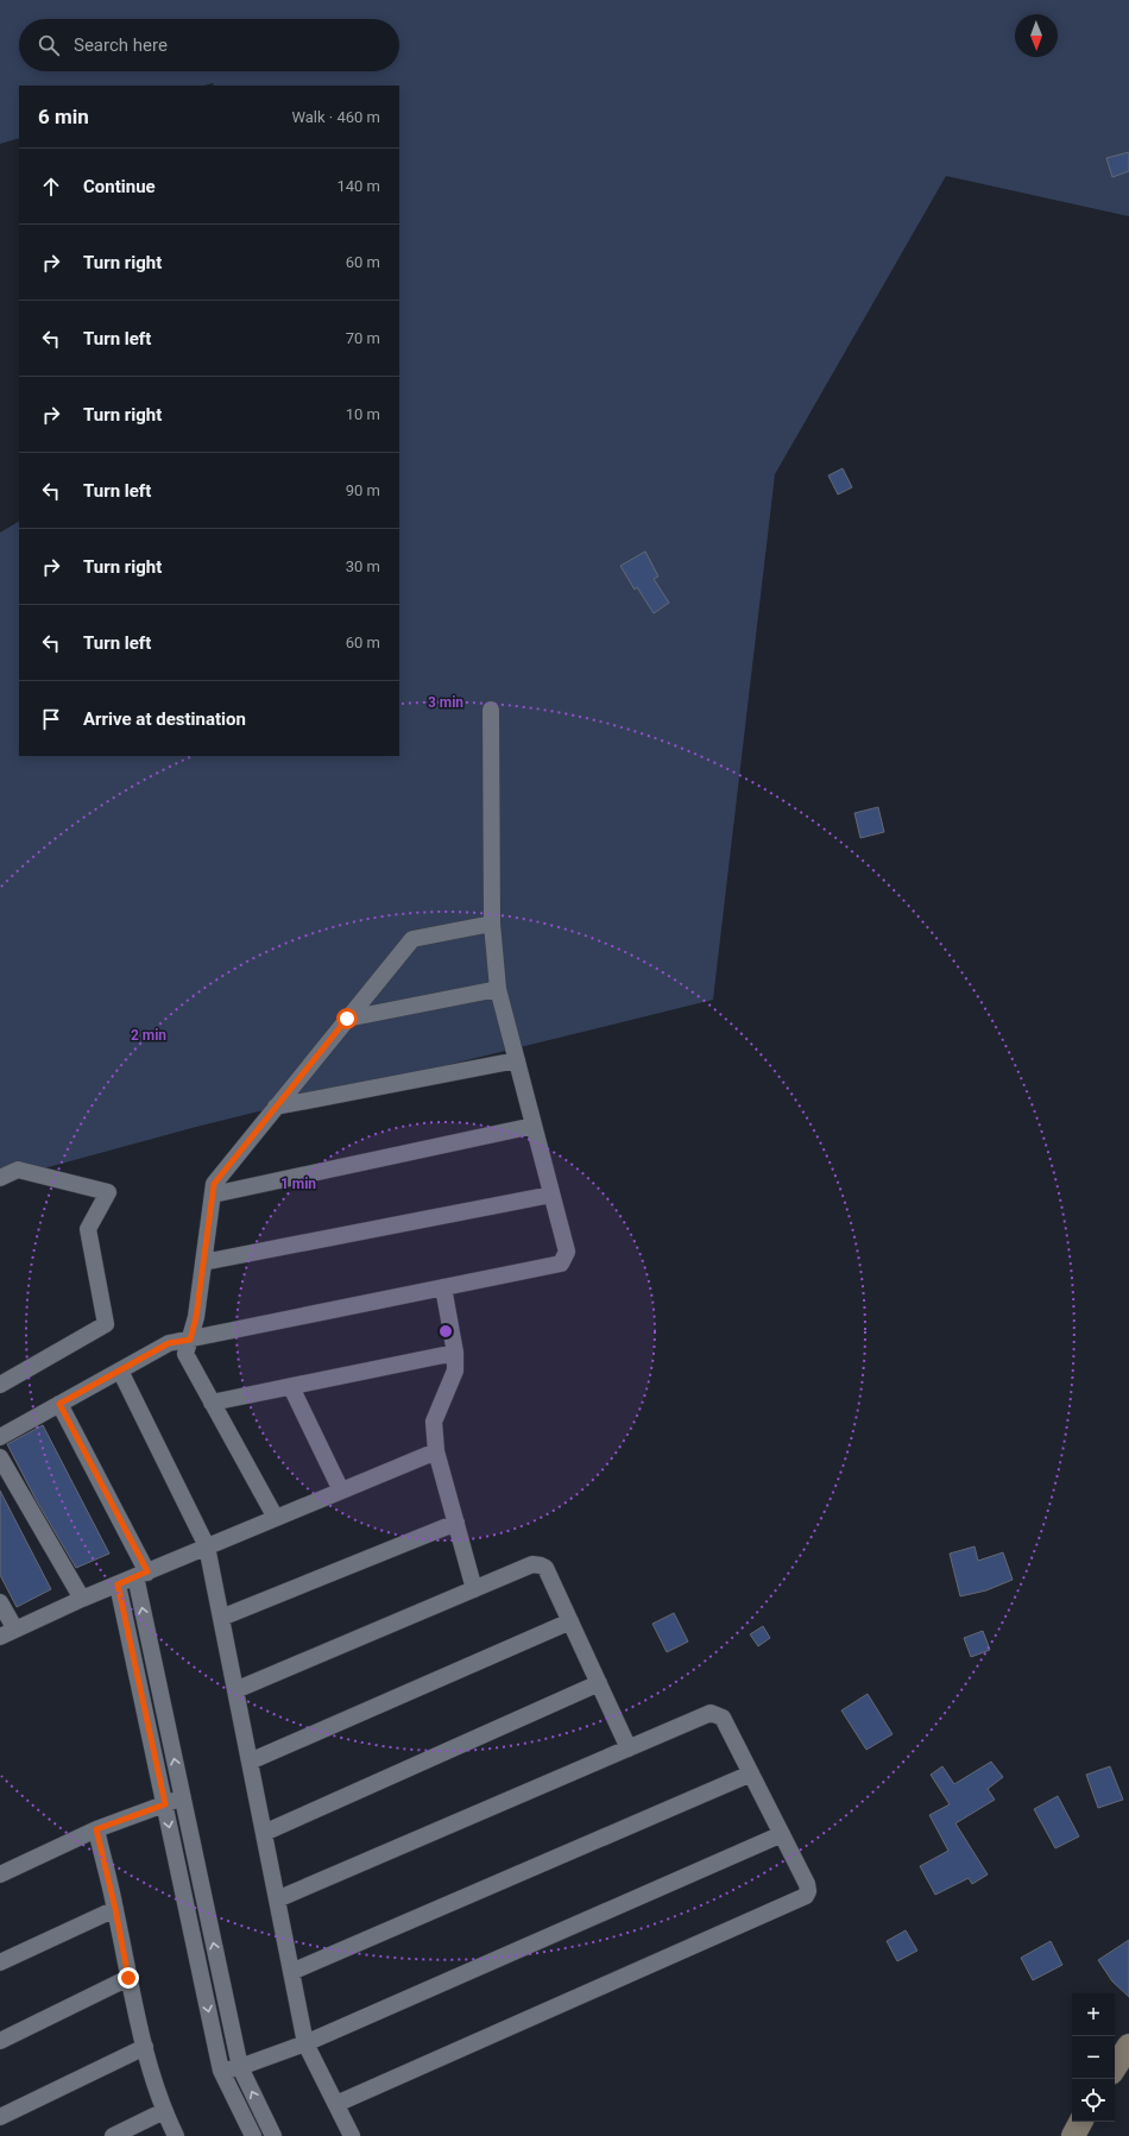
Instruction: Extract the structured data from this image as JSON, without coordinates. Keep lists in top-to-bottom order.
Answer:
{
  "north": "bottom",
  "page": {
    "search": "Search here",
    "heading": ["6 min", "Walk · 460 m"],
    "list": [
      ["Continue", "140 m"],
      ["Turn right", "60 m"],
      ["Turn left", "70 m"],
      ["Turn right", "10 m"],
      ["Turn left", "90 m"],
      ["Turn right", "30 m"],
      ["Turn left", "60 m"],
      "Arrive at destination"
    ],
    "map_buttons": ["+", "−"]
  },
  "rings": ["3 min", "2 min", "1 min"]
}
